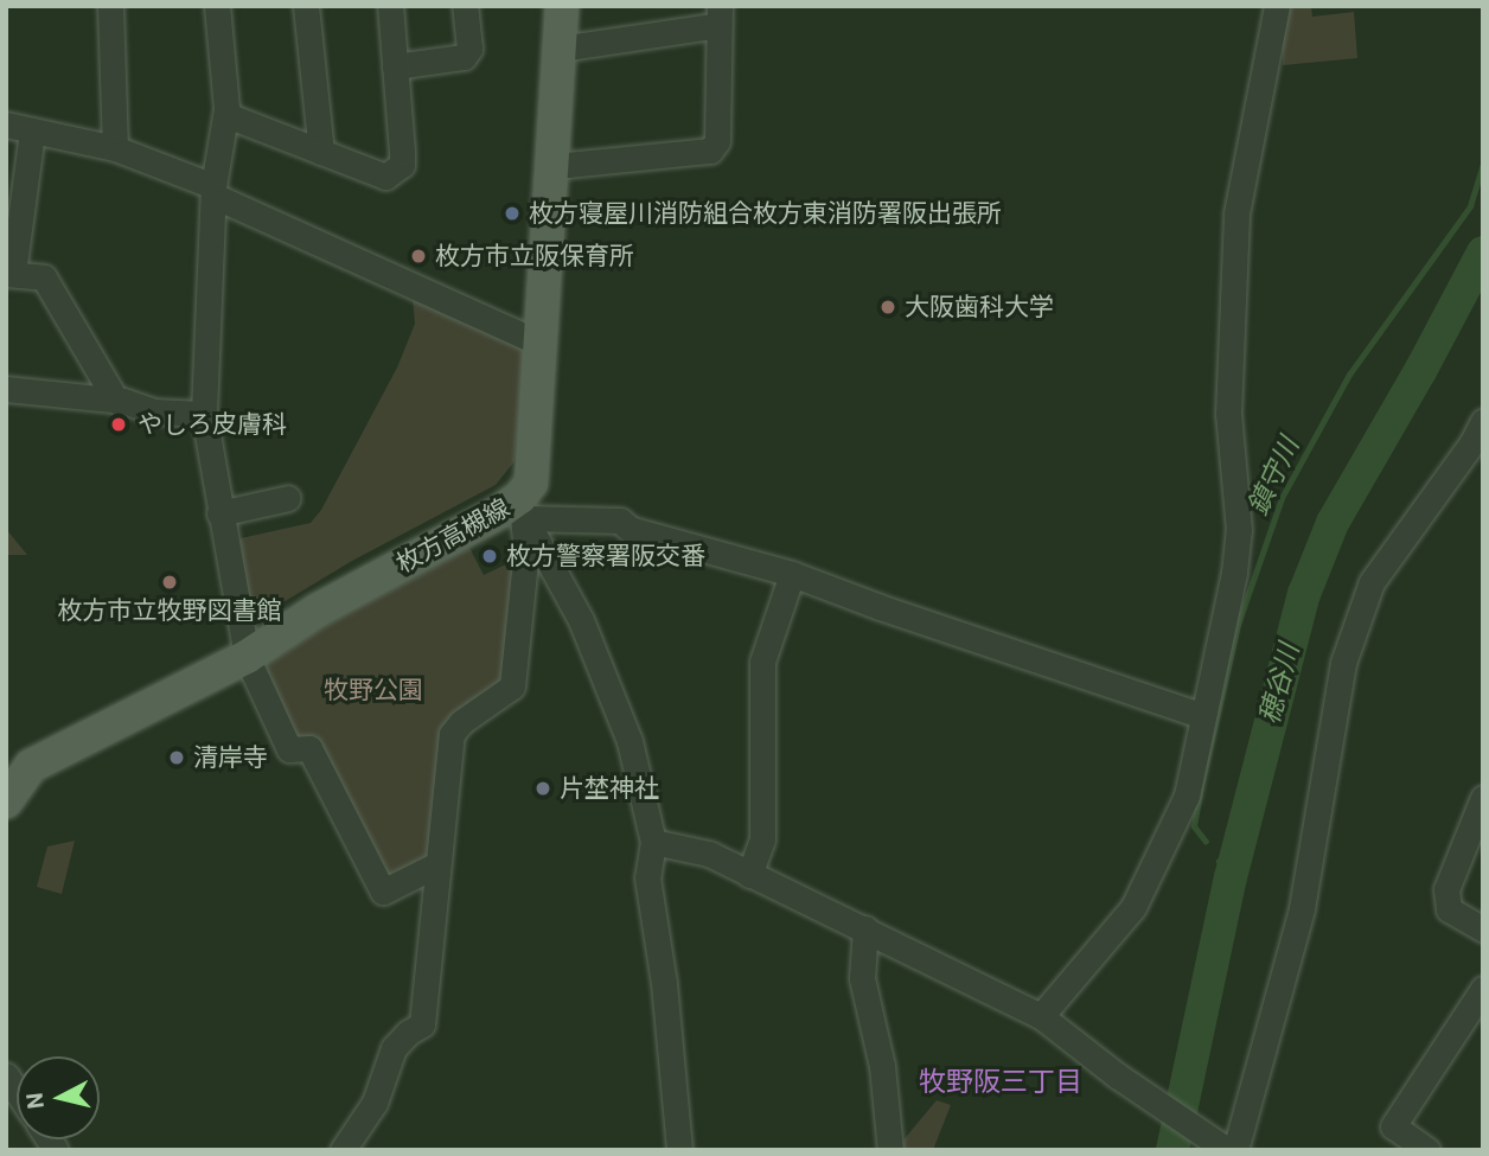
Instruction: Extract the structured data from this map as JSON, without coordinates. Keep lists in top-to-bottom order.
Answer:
{
  "streets": {
    "main road": ["枚方高槻線"]
  },
  "districts": ["牧野阪三丁目"],
  "water": ["鎮守川", "穂谷川"],
  "parks": ["牧野公園"],
  "places": [
    "枚方寝屋川消防組合枚方東消防署阪出張所",
    "枚方市立阪保育所",
    "大阪歯科大学",
    "やしろ皮膚科",
    "枚方警察署阪交番",
    "枚方市立牧野図書館",
    "清岸寺",
    "片埜神社"
  ],
  "north": "left"
}
